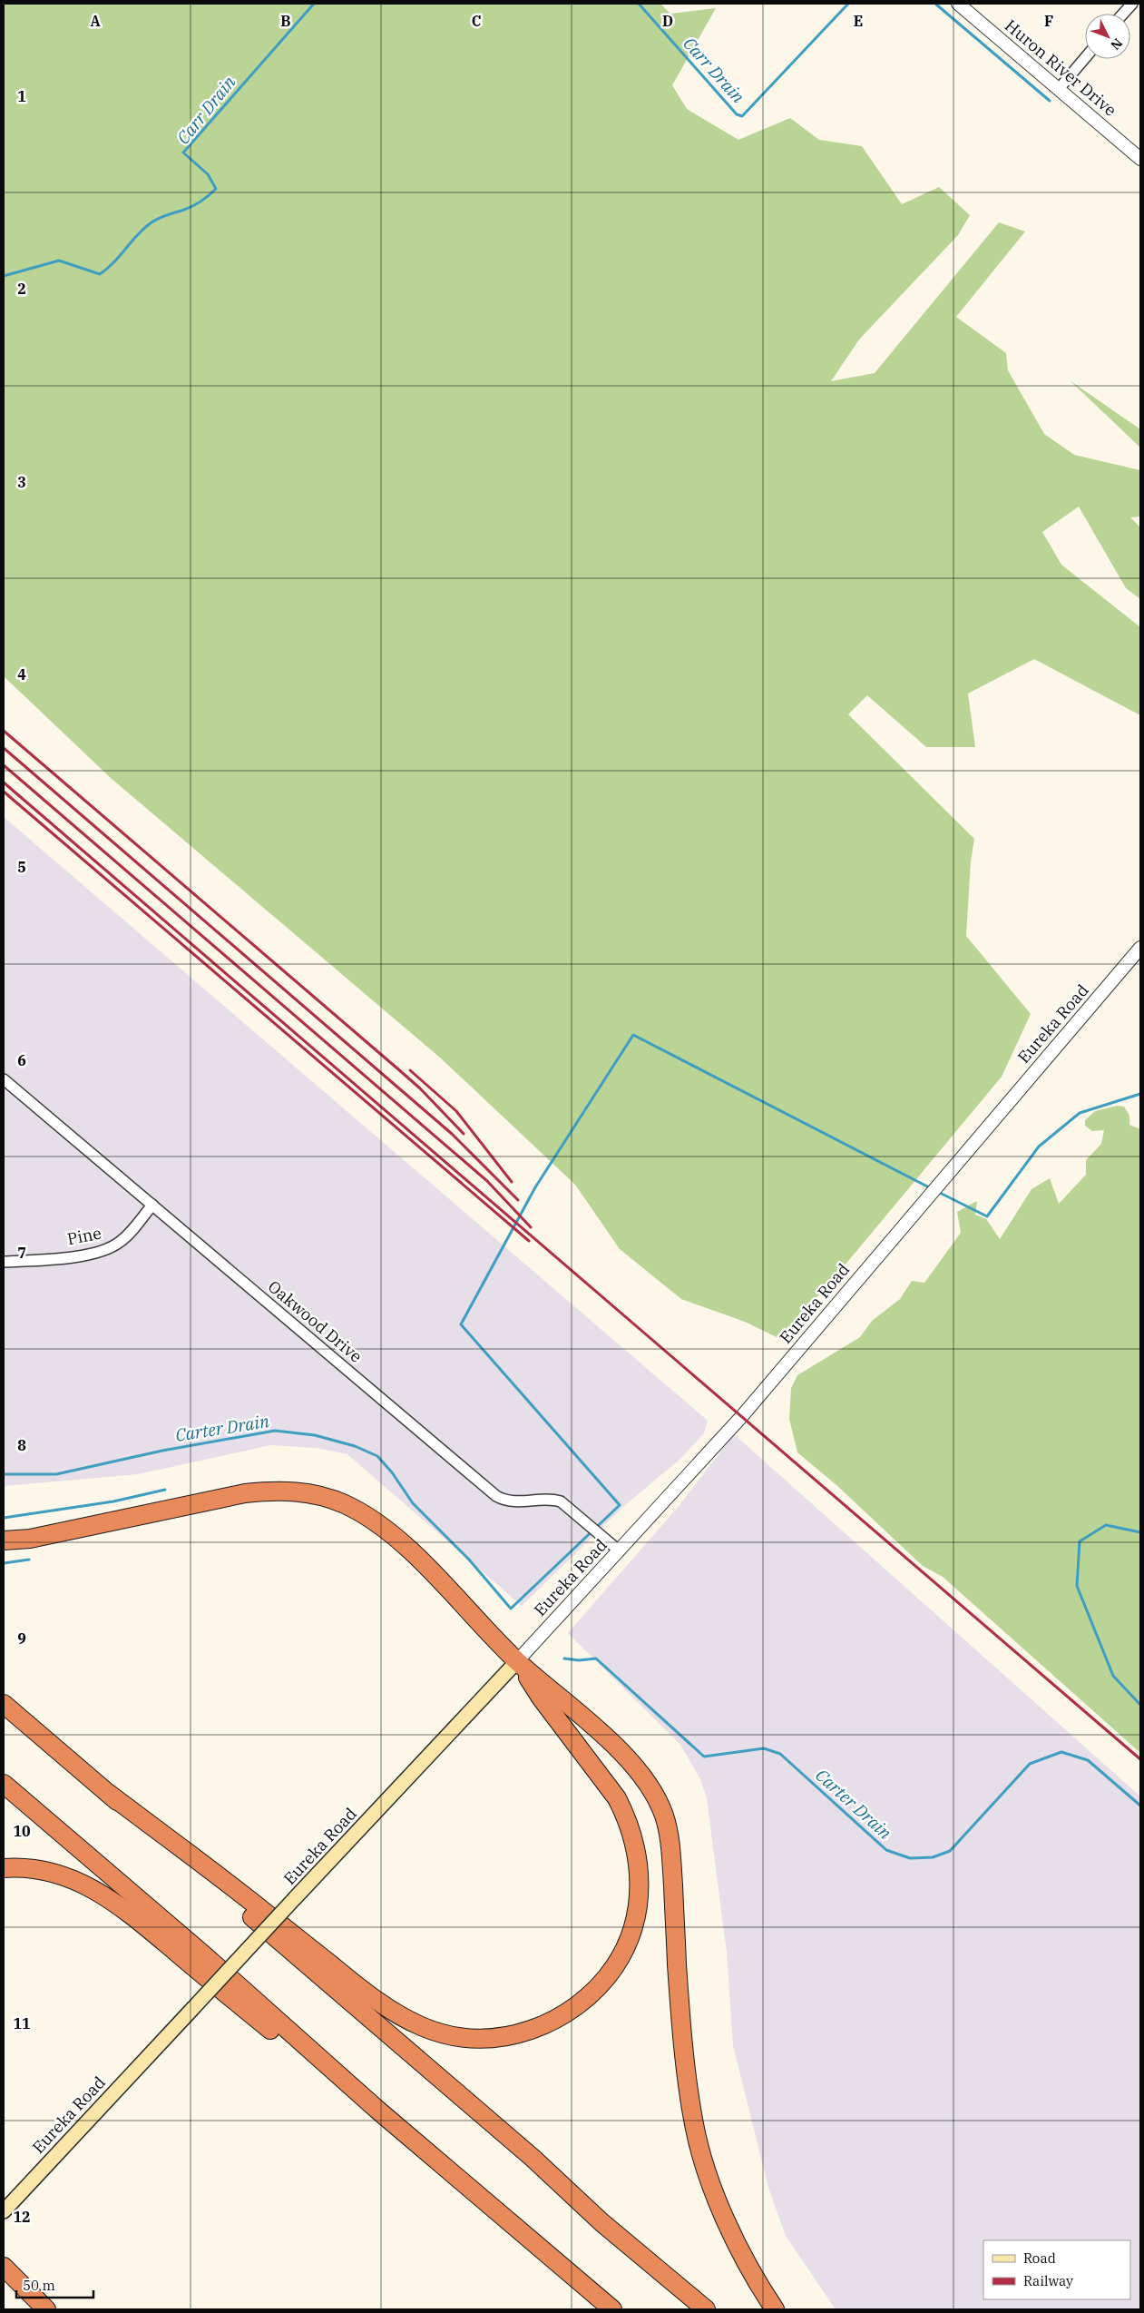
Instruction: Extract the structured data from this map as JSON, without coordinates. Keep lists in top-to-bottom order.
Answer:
{
  "streets": {
    "main road": ["Eureka Road"],
    "street": ["Huron River Drive", "Pine", "Oakwood Drive"]
  },
  "crossings": [
    ["Eureka Road", "Oakwood Drive"],
    ["Pine", "Oakwood Drive"]
  ],
  "water": ["Carr Drain", "Carter Drain"],
  "legend": ["Road", "Railway"],
  "scale_bar": "50 m",
  "north": "bottom right",
  "grid": {
    "columns": [
      "A",
      "B",
      "C",
      "D",
      "E",
      "F"
    ],
    "rows": [
      "1",
      "2",
      "3",
      "4",
      "5",
      "6",
      "7",
      "8",
      "9",
      "10",
      "11",
      "12"
    ]
  }
}
